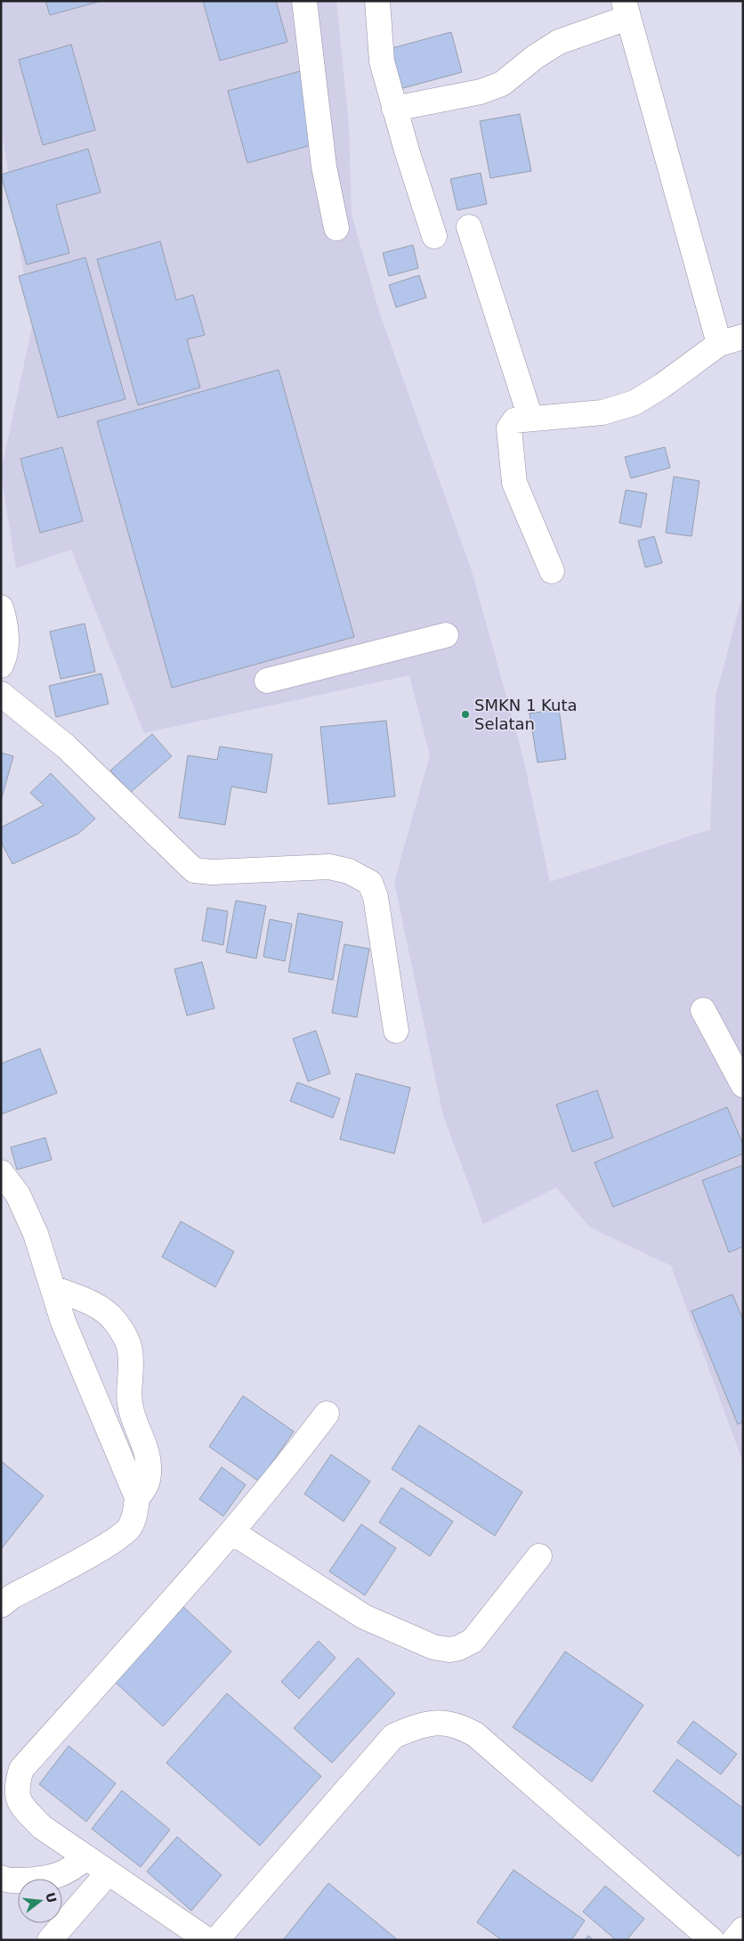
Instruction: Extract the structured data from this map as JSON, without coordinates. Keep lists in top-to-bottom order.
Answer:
{
  "places": ["SMKN 1 Kuta Selatan"],
  "north": "right"
}
